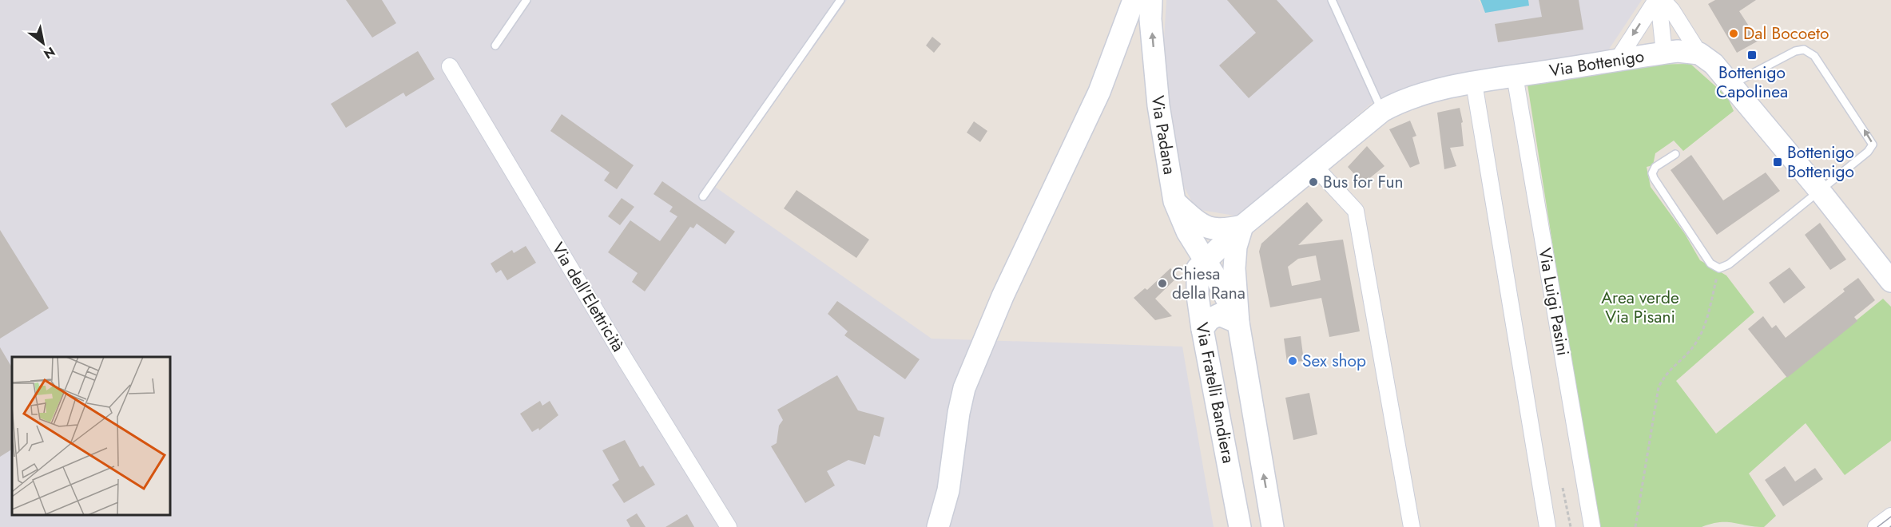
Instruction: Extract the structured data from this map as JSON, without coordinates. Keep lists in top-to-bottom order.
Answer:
{
  "streets": {
    "main road": ["Via Bottenigo", "Via Padana", "Via Fratelli Bandiera"],
    "street": ["Via dell'Elettricità", "Via Luigi Pasini"]
  },
  "crossings": [
    ["Via Bottenigo", "Via Luigi Pasini"],
    ["Via Bottenigo", "Via Fratelli Bandiera"],
    ["Via Padana", "Via Fratelli Bandiera"]
  ],
  "one_way": ["Via Padana"],
  "parks": ["Area verde Via Pisani"],
  "places": {
    "other": [
      "Dal Bocoeto",
      "Bus for Fun",
      "Chiesa della Rana",
      "Sex shop"
    ],
    "transit": ["Bottenigo Capolinea", "Bottenigo Bottenigo"]
  },
  "north": "bottom right"
}
